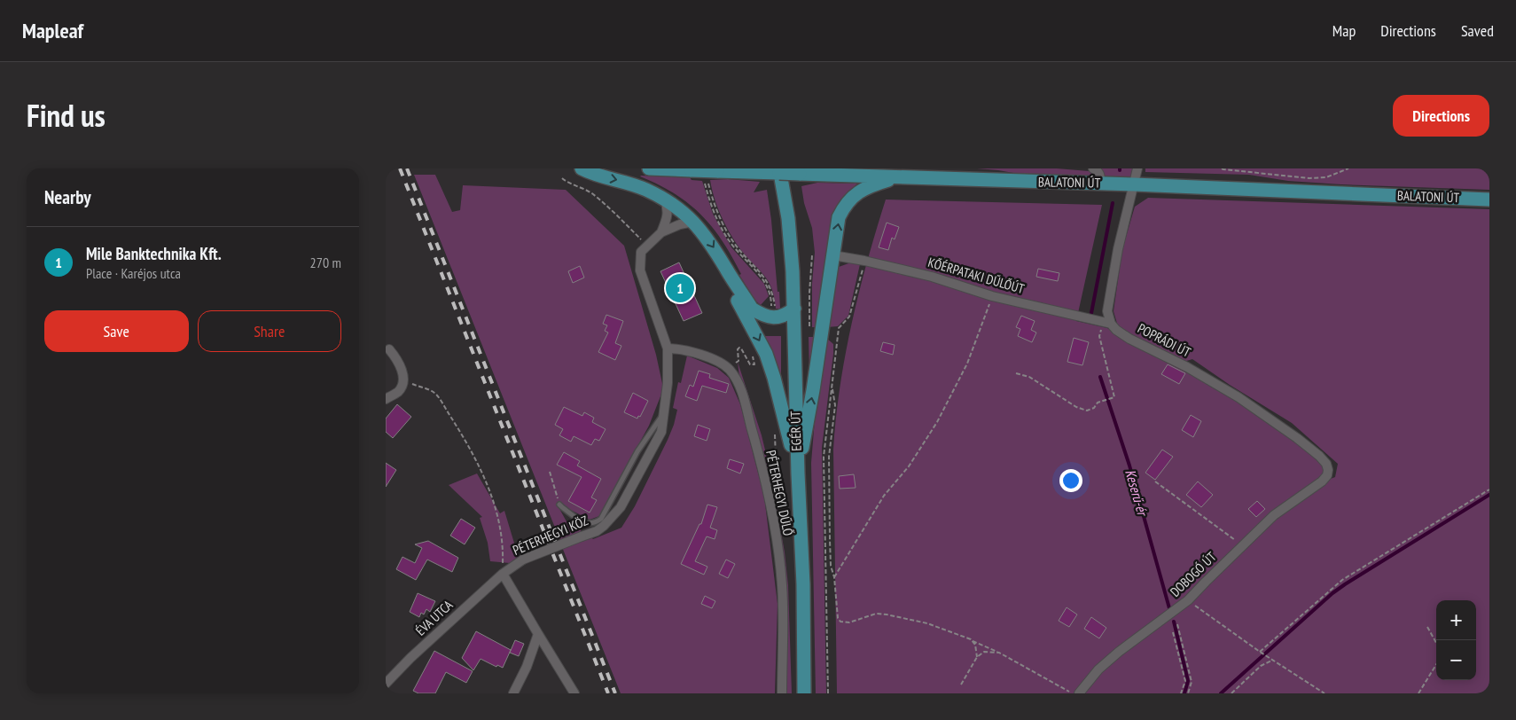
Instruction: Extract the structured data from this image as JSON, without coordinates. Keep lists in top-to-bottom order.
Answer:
{
  "streets": {
    "main road": ["BALATONI ÚT", "EGÉR ÚT"],
    "street": [
      "KŐÉRPATAKI DŰLŐÚT",
      "POPRÁDI ÚT",
      "PÉTERHEGYI DŰLŐ",
      "PÉTERHEGYI KÖZ",
      "DOBOGÓ ÚT",
      "ÉVA UTCA"
    ]
  },
  "crossings": [
    ["KŐÉRPATAKI DŰLŐÚT", "POPRÁDI ÚT"],
    ["POPRÁDI ÚT", "DOBOGÓ ÚT"],
    ["PÉTERHEGYI KÖZ", "ÉVA UTCA"]
  ],
  "water": ["Keserű-ér"],
  "page": {
    "header": "Mapleaf",
    "nav": ["Map", "Directions", "Saved"],
    "title": "Find us",
    "buttons": [
      "Directions",
      ["Save", "Share"]
    ],
    "heading": "Nearby",
    "list": [
      {
        "mark": "1",
        "name": "Mile Banktechnika Kft.",
        "note": "Place · Karéjos utca",
        "value": "270 m"
      }
    ],
    "pins": "1",
    "map_buttons": ["+", "−"]
  }
}
